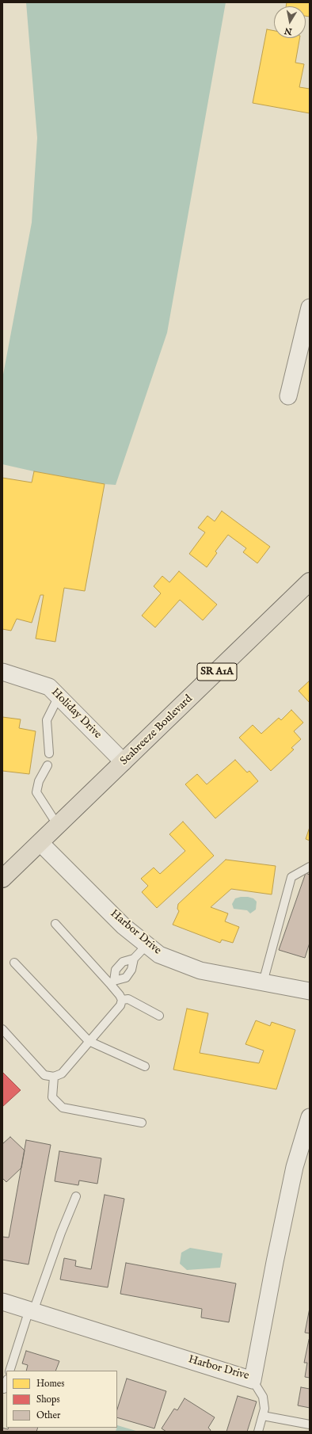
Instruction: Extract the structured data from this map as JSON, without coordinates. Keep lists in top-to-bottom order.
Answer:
{
  "streets": {
    "main road": ["SR A1A", "Seabreeze Boulevard"],
    "street": ["Holiday Drive", "Harbor Drive"]
  },
  "crossings": [
    ["Holiday Drive", "Seabreeze Boulevard"],
    ["Seabreeze Boulevard", "Harbor Drive"]
  ],
  "legend": ["Homes", "Shops", "Other"],
  "north": "bottom"
}
